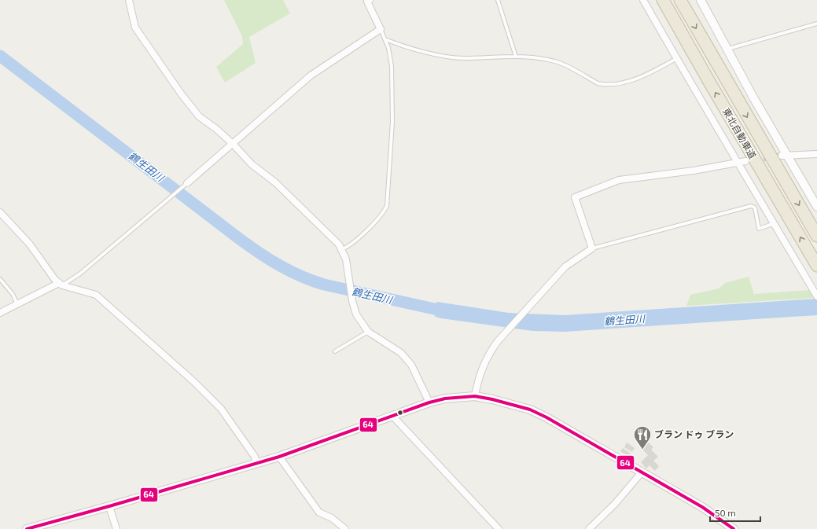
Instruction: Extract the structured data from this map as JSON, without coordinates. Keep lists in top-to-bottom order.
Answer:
{
  "streets": {
    "highway": ["東北自動車道"]
  },
  "water": ["鶴生田川"],
  "places": {
    "restaurant": ["ブラン ドゥ ブラン"]
  },
  "lines": ["transit line 64"],
  "scale_bar": "50 m"
}
